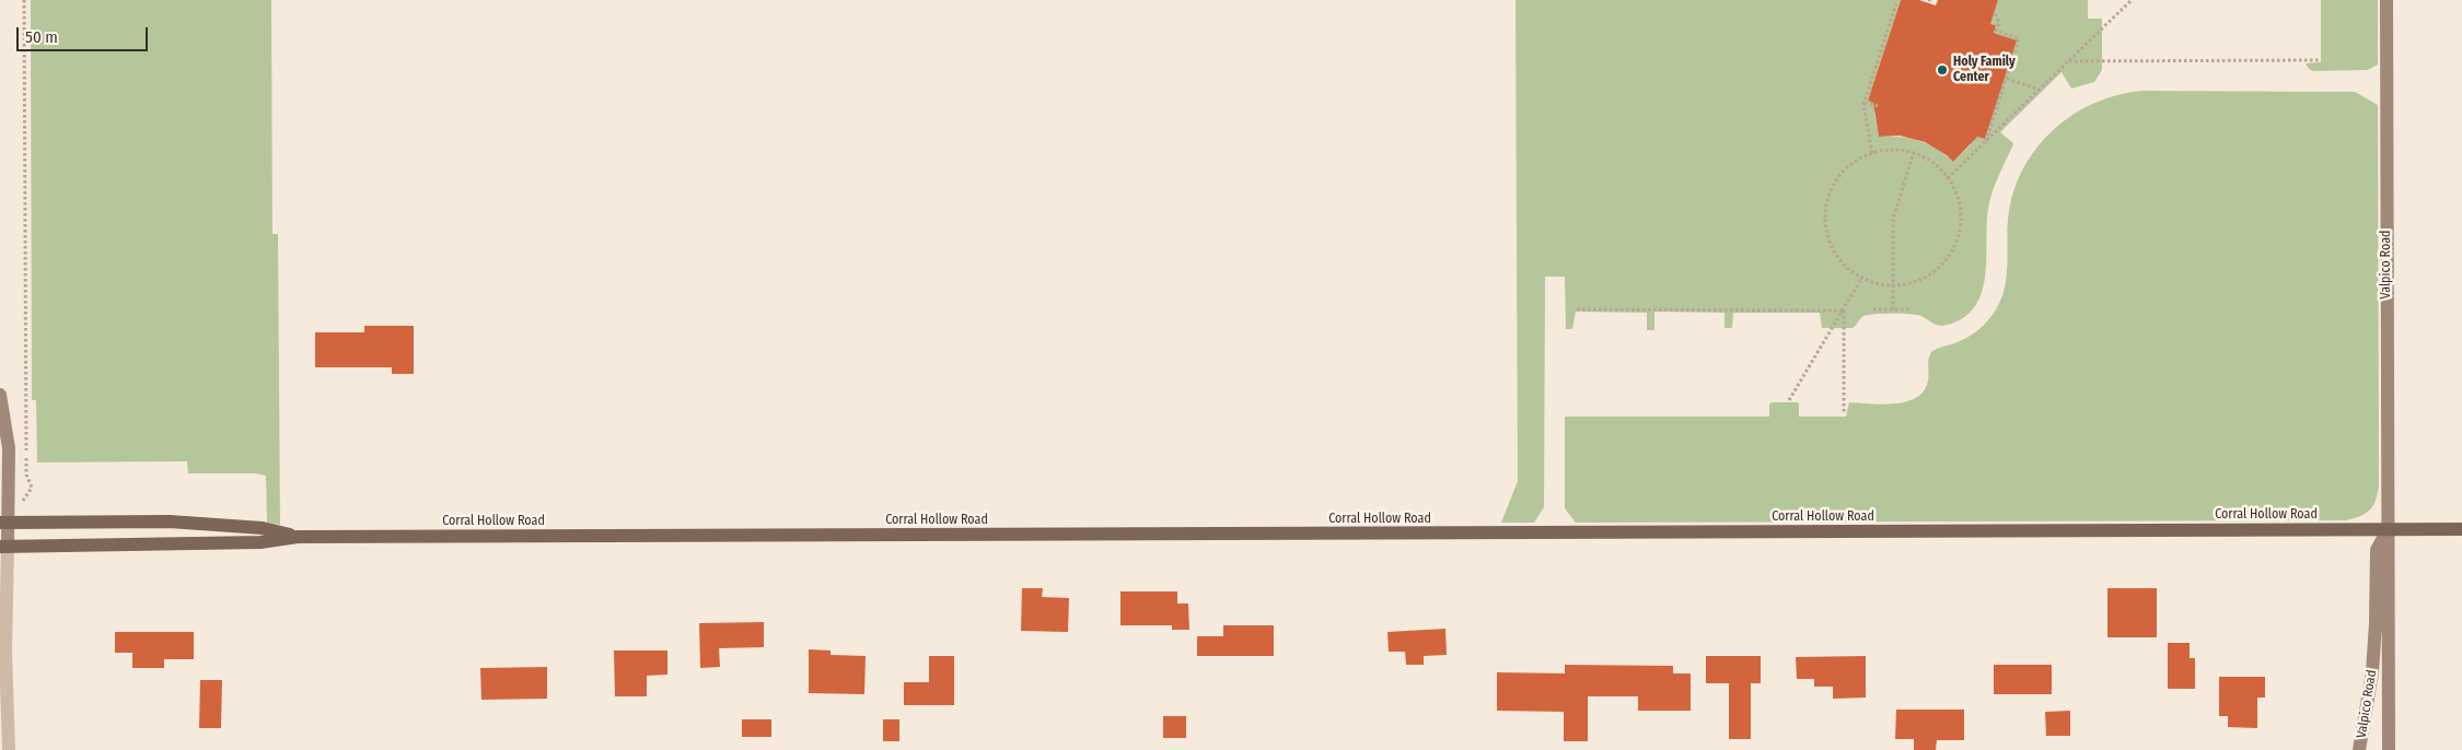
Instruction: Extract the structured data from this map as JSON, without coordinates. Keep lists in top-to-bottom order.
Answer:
{
  "streets": {
    "main road": ["Valpico Road", "Corral Hollow Road"]
  },
  "crossings": [
    ["Valpico Road", "Corral Hollow Road"]
  ],
  "places": ["Holy Family Center"],
  "scale_bar": "50 m"
}
